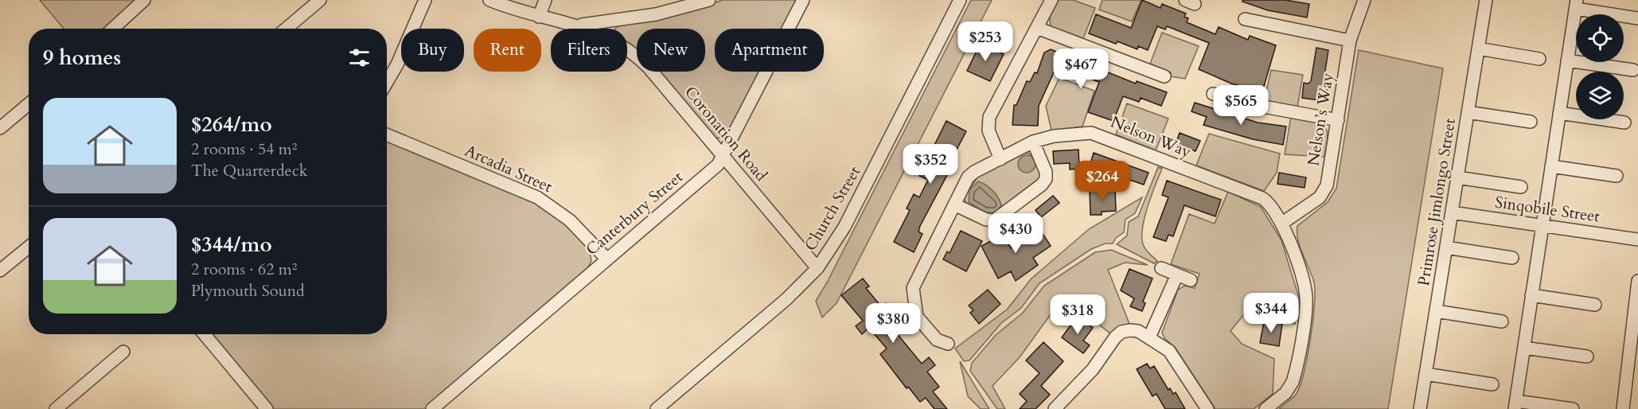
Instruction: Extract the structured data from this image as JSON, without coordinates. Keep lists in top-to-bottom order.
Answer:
{
  "streets": {
    "street": [
      "Nelson’s Way",
      "Coronation Road",
      "Nelson Way",
      "Arcadia Street",
      "Primrose Jimlongo Street",
      "Church Street",
      "Sinqobile Street",
      "Canterbury Street"
    ]
  },
  "crossings": [
    ["Nelson’s Way", "Nelson Way"],
    ["Coronation Road", "Church Street"],
    ["Coronation Road", "Canterbury Street"],
    ["Arcadia Street", "Canterbury Street"],
    ["Primrose Jimlongo Street", "Sinqobile Street"]
  ],
  "page": {
    "price": [
      "$253",
      "$467",
      "$565",
      "$352",
      "$264",
      "$430",
      "$344",
      "$318",
      "$380"
    ],
    "chip": [
      "Buy",
      "Rent",
      "Filters",
      "New",
      "Apartment"
    ],
    "heading": "9 homes",
    "list": [
      {
        "name": "$264/mo",
        "note": "2 rooms · 54 m² · The Quarterdeck"
      },
      {
        "name": "$344/mo",
        "note": "2 rooms · 62 m² · Plymouth Sound"
      }
    ]
  }
}
